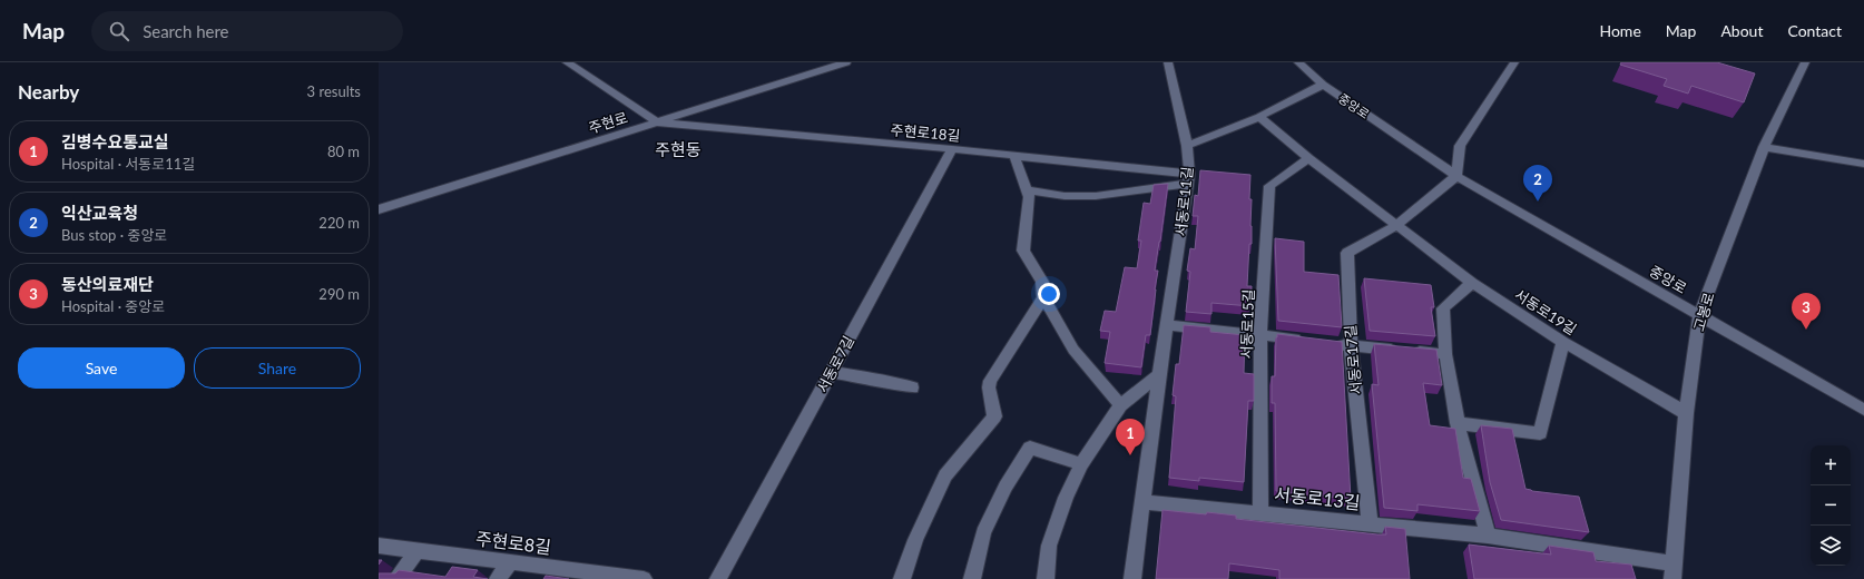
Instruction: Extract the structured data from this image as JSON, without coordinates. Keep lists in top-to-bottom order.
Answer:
{
  "streets": {
    "street": [
      "중앙로",
      "주현로",
      "주현로18길",
      "서동로11길",
      "서동로19길",
      "고봉로",
      "서동로15길",
      "서동로17길",
      "서동로7길",
      "서동로13길",
      "주현로8길"
    ]
  },
  "crossings": [
    ["중앙로", "서동로11길"],
    ["중앙로", "고봉로"],
    ["주현로", "주현로18길"],
    ["주현로18길", "서동로11길"],
    ["주현로18길", "서동로7길"],
    ["서동로11길", "서동로19길"],
    ["서동로11길", "서동로13길"],
    ["서동로19길", "고봉로"],
    ["서동로19길", "서동로15길"],
    ["서동로19길", "서동로17길"],
    ["고봉로", "서동로13길"],
    ["서동로15길", "서동로13길"],
    ["서동로17길", "서동로13길"]
  ],
  "districts": ["주현동"],
  "page": {
    "header": "Map",
    "search": "Search here",
    "nav": [
      "Home",
      "Map",
      "About",
      "Contact"
    ],
    "heading": ["Nearby", "3 results"],
    "list": [
      {
        "mark": "1",
        "name": "김병수요통교실",
        "note": "Hospital · 서동로11길",
        "value": "80 m"
      },
      {
        "mark": "2",
        "name": "익산교육청",
        "note": "Bus stop · 중앙로",
        "value": "220 m"
      },
      {
        "mark": "3",
        "name": "동산의료재단",
        "note": "Hospital · 중앙로",
        "value": "290 m"
      }
    ],
    "pins": ["2", "3", "1"],
    "buttons": ["Save", "Share"],
    "map_buttons": ["+", "−"]
  }
}
